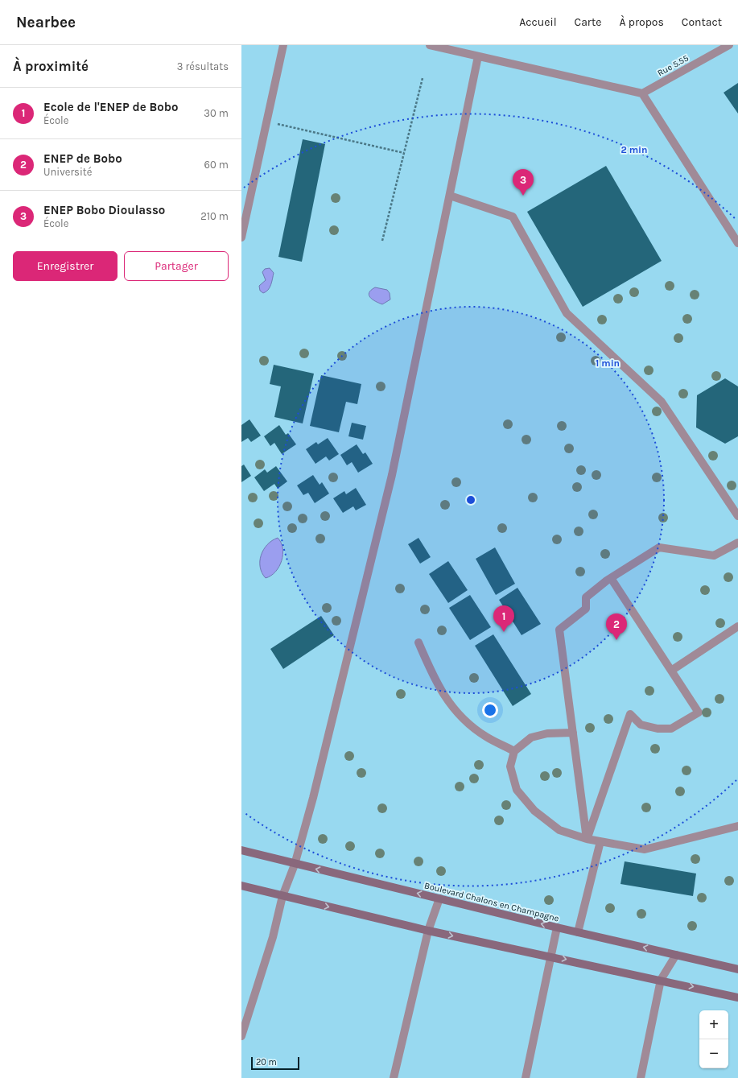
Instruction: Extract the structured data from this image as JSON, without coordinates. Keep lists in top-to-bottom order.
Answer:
{
  "streets": {
    "main road": ["Boulevard Chalons en Champagne"],
    "street": ["Rue 5.55"]
  },
  "scale_bar": "20 m",
  "page": {
    "header": "Nearbee",
    "nav": [
      "Accueil",
      "Carte",
      "À propos",
      "Contact"
    ],
    "heading": ["À proximité", "3 résultats"],
    "list": [
      {
        "mark": "1",
        "name": "Ecole de l'ENEP de Bobo",
        "note": "École",
        "value": "30 m"
      },
      {
        "mark": "2",
        "name": "ENEP de Bobo",
        "note": "Université",
        "value": "60 m"
      },
      {
        "mark": "3",
        "name": "ENEP Bobo Dioulasso",
        "note": "École",
        "value": "210 m"
      }
    ],
    "pins": ["3", "1", "2"],
    "buttons": ["Enregistrer", "Partager"],
    "map_buttons": ["+", "−"],
    "scale": "20 m"
  },
  "rings": ["2 min", "1 min"]
}
